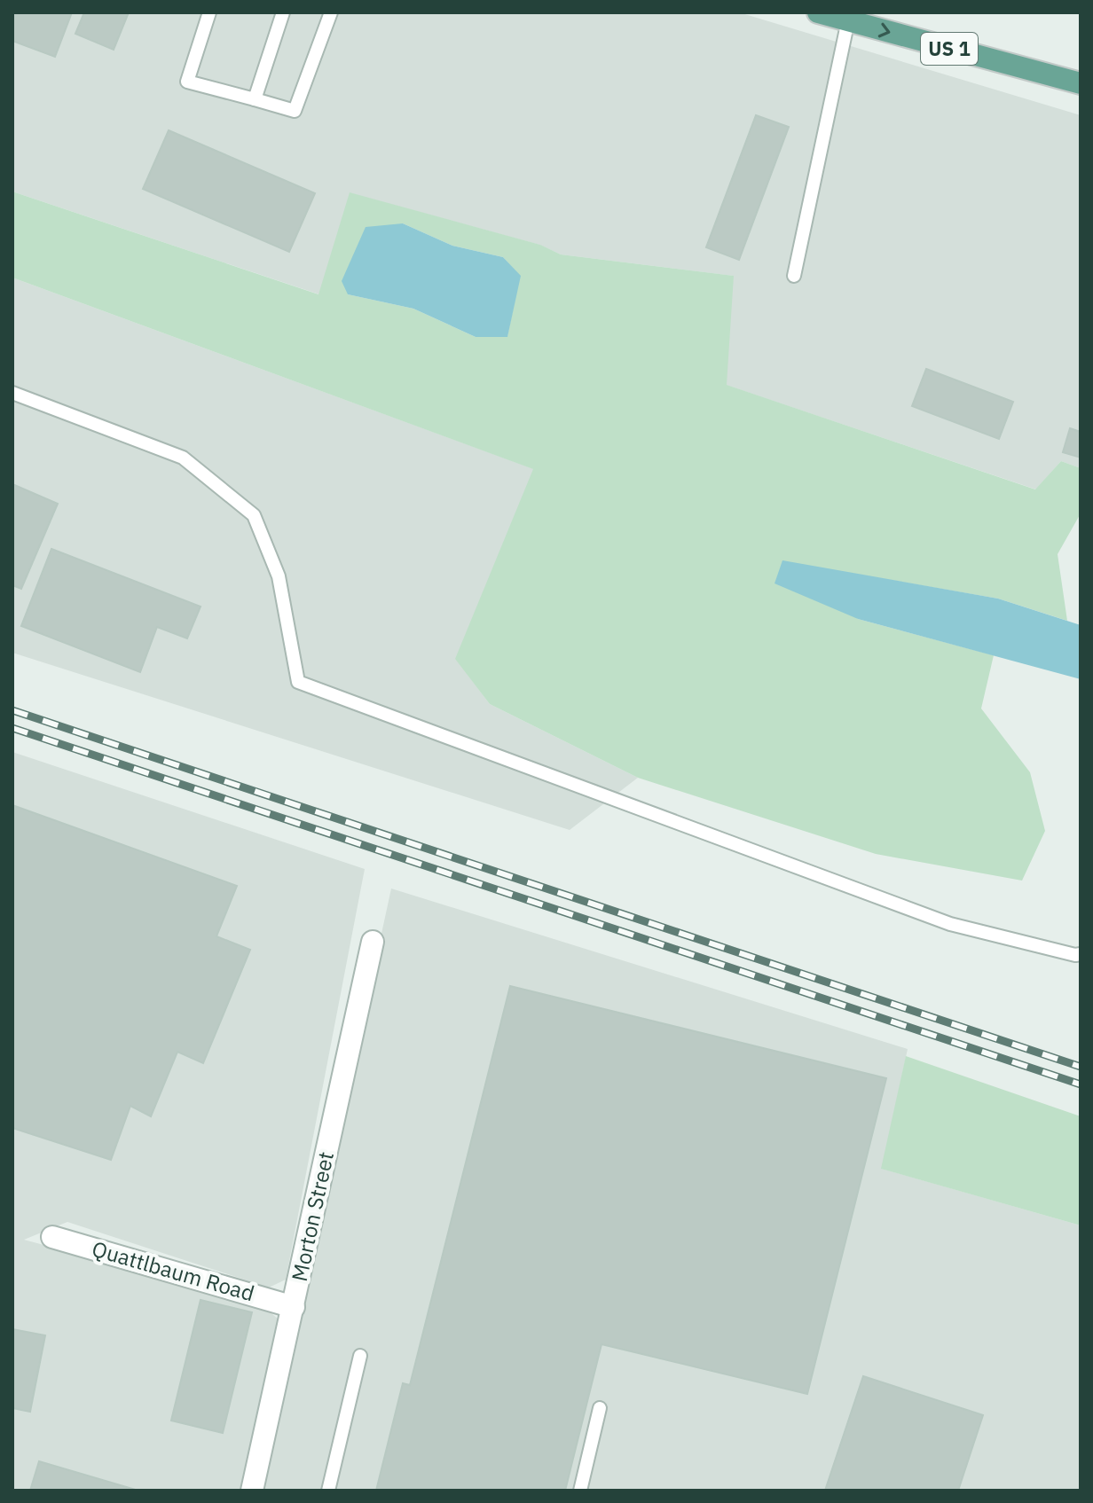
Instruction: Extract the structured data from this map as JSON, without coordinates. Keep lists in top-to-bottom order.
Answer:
{
  "streets": {
    "main road": ["US 1"],
    "street": ["Morton Street", "Quattlbaum Road"]
  },
  "crossings": [
    ["Morton Street", "Quattlbaum Road"]
  ]
}
